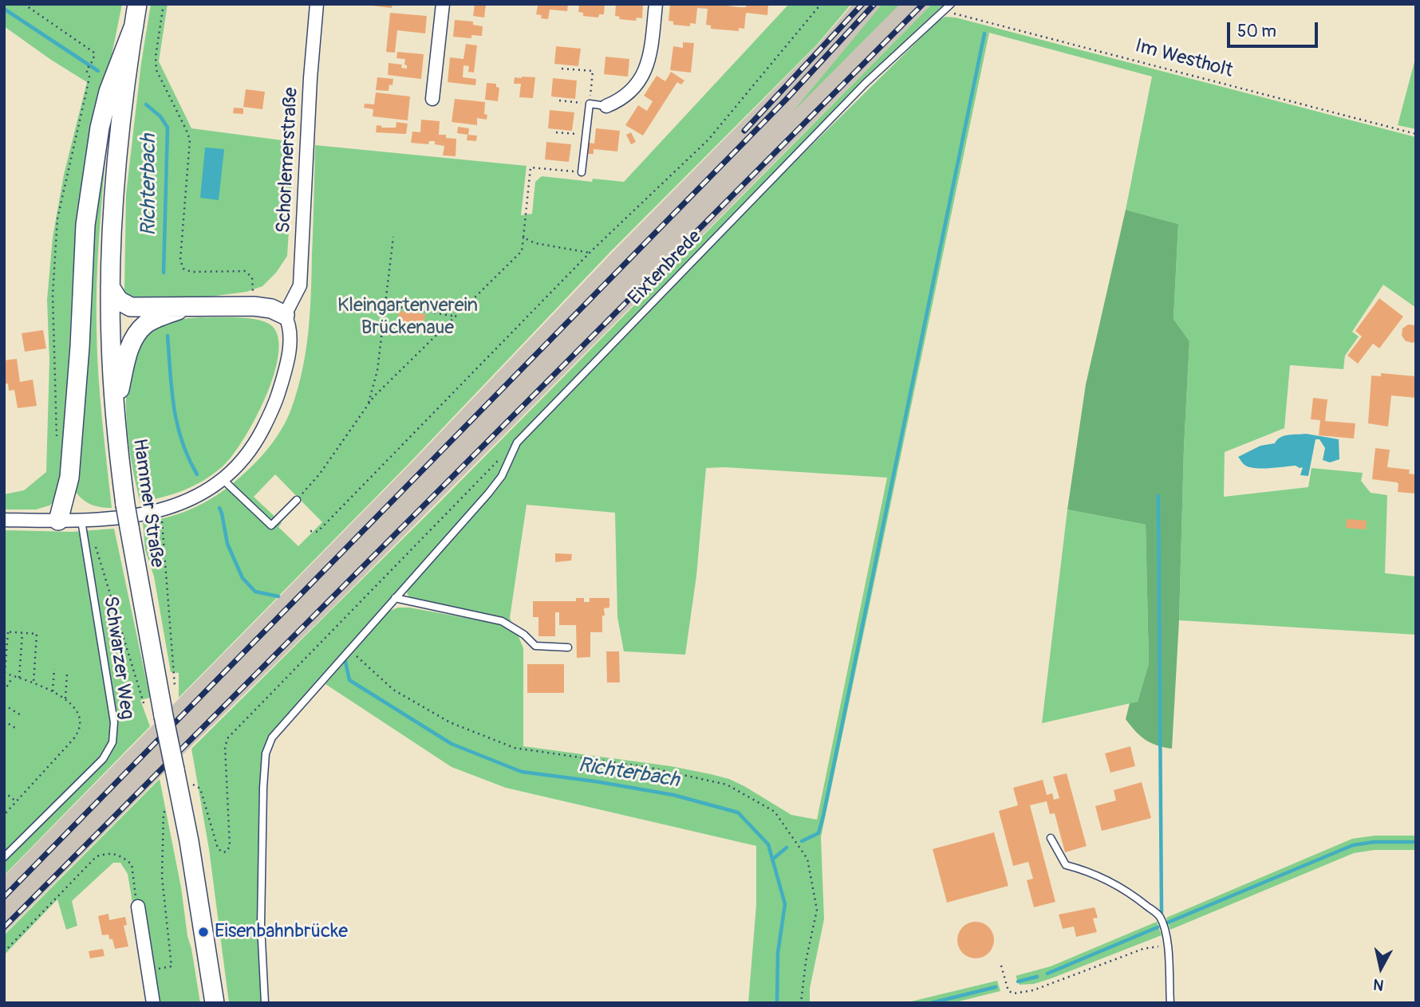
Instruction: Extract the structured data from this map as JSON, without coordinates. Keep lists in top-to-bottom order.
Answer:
{
  "streets": {
    "main road": ["Hammer Straße"],
    "street": ["Schorlemerstraße"],
    "lane": ["Eixtenbrede", "Schwarzer Weg"],
    "path": ["Im Westholt"]
  },
  "crossings": [
    ["Im Westholt", "Eixtenbrede"]
  ],
  "water": ["Richterbach"],
  "parks": ["Kleingartenverein Brückenaue"],
  "places": ["Eisenbahnbrücke"],
  "scale_bar": "50 m",
  "north": "bottom"
}
